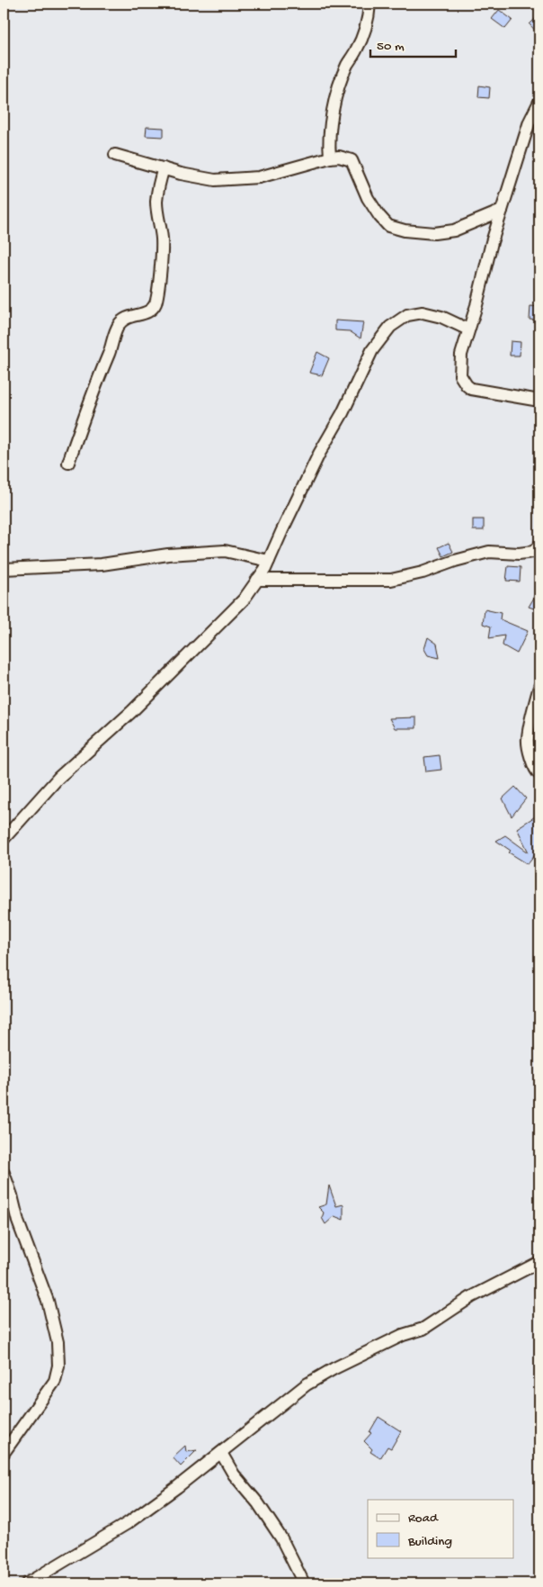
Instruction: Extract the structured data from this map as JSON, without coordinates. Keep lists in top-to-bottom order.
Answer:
{
  "legend": ["Road", "Building"],
  "scale_bar": "50 m"
}
